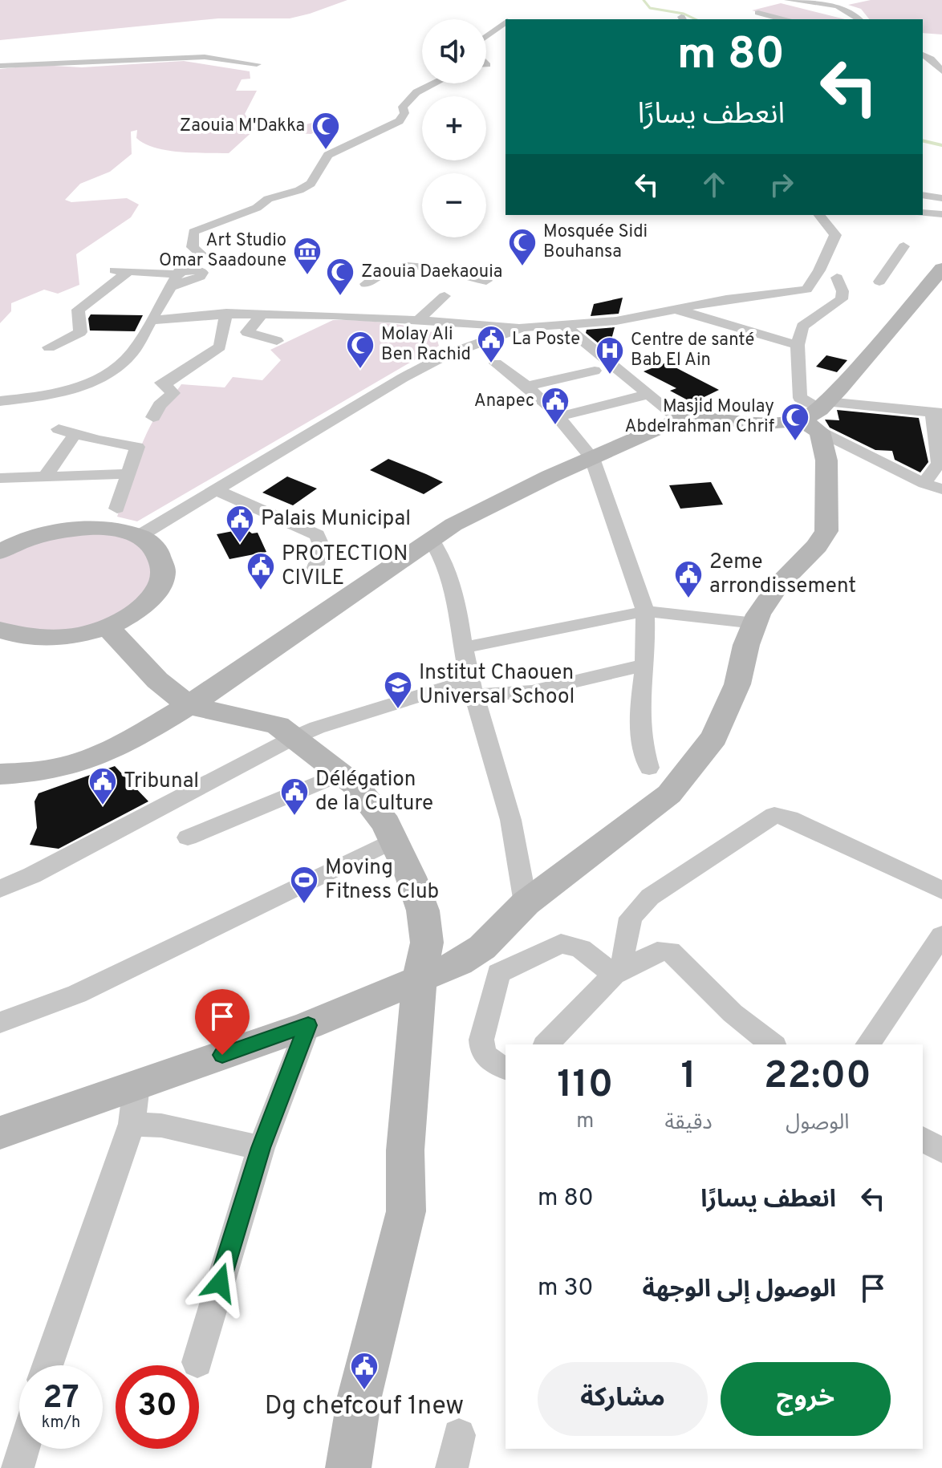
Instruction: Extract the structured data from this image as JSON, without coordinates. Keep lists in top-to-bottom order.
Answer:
{
  "places": {
    "mosque": [
      "Zaouia M'Dakka",
      "Mosquée Sidi Bouhansa",
      "Zaouia Daekaouia",
      "Molay Ali Ben Rachid",
      "Masjid Moulay Abdelrahman Chrif"
    ],
    "museum": ["Art Studio Omar Saadoune"],
    "public building": [
      "La Poste",
      "Anapec",
      "Palais Municipal",
      "PROTECTION CIVILE",
      "2eme arrondissement",
      "Tribunal",
      "Délégation de la Culture",
      "Dg chefcouf 1new"
    ],
    "hospital": ["Centre de santé Bab El Ain"],
    "school or university": ["Institut Chaouen Universal School"],
    "sports": ["Moving Fitness Club"]
  },
  "page": {
    "map_buttons": ["+", "−"],
    "turn": ["80 m", "انعطف يسارًا"],
    "eta": [
      "22:00",
      "الوصول",
      "1",
      "دقيقة",
      "110",
      "m"
    ],
    "list": [
      {
        "name": "انعطف يسارًا",
        "value": "80 m"
      },
      {
        "name": "الوصول إلى الوجهة",
        "value": "30 m"
      }
    ],
    "buttons": ["خروج", "مشاركة"],
    "speed": "27 km/h",
    "limit": "30"
  }
}
